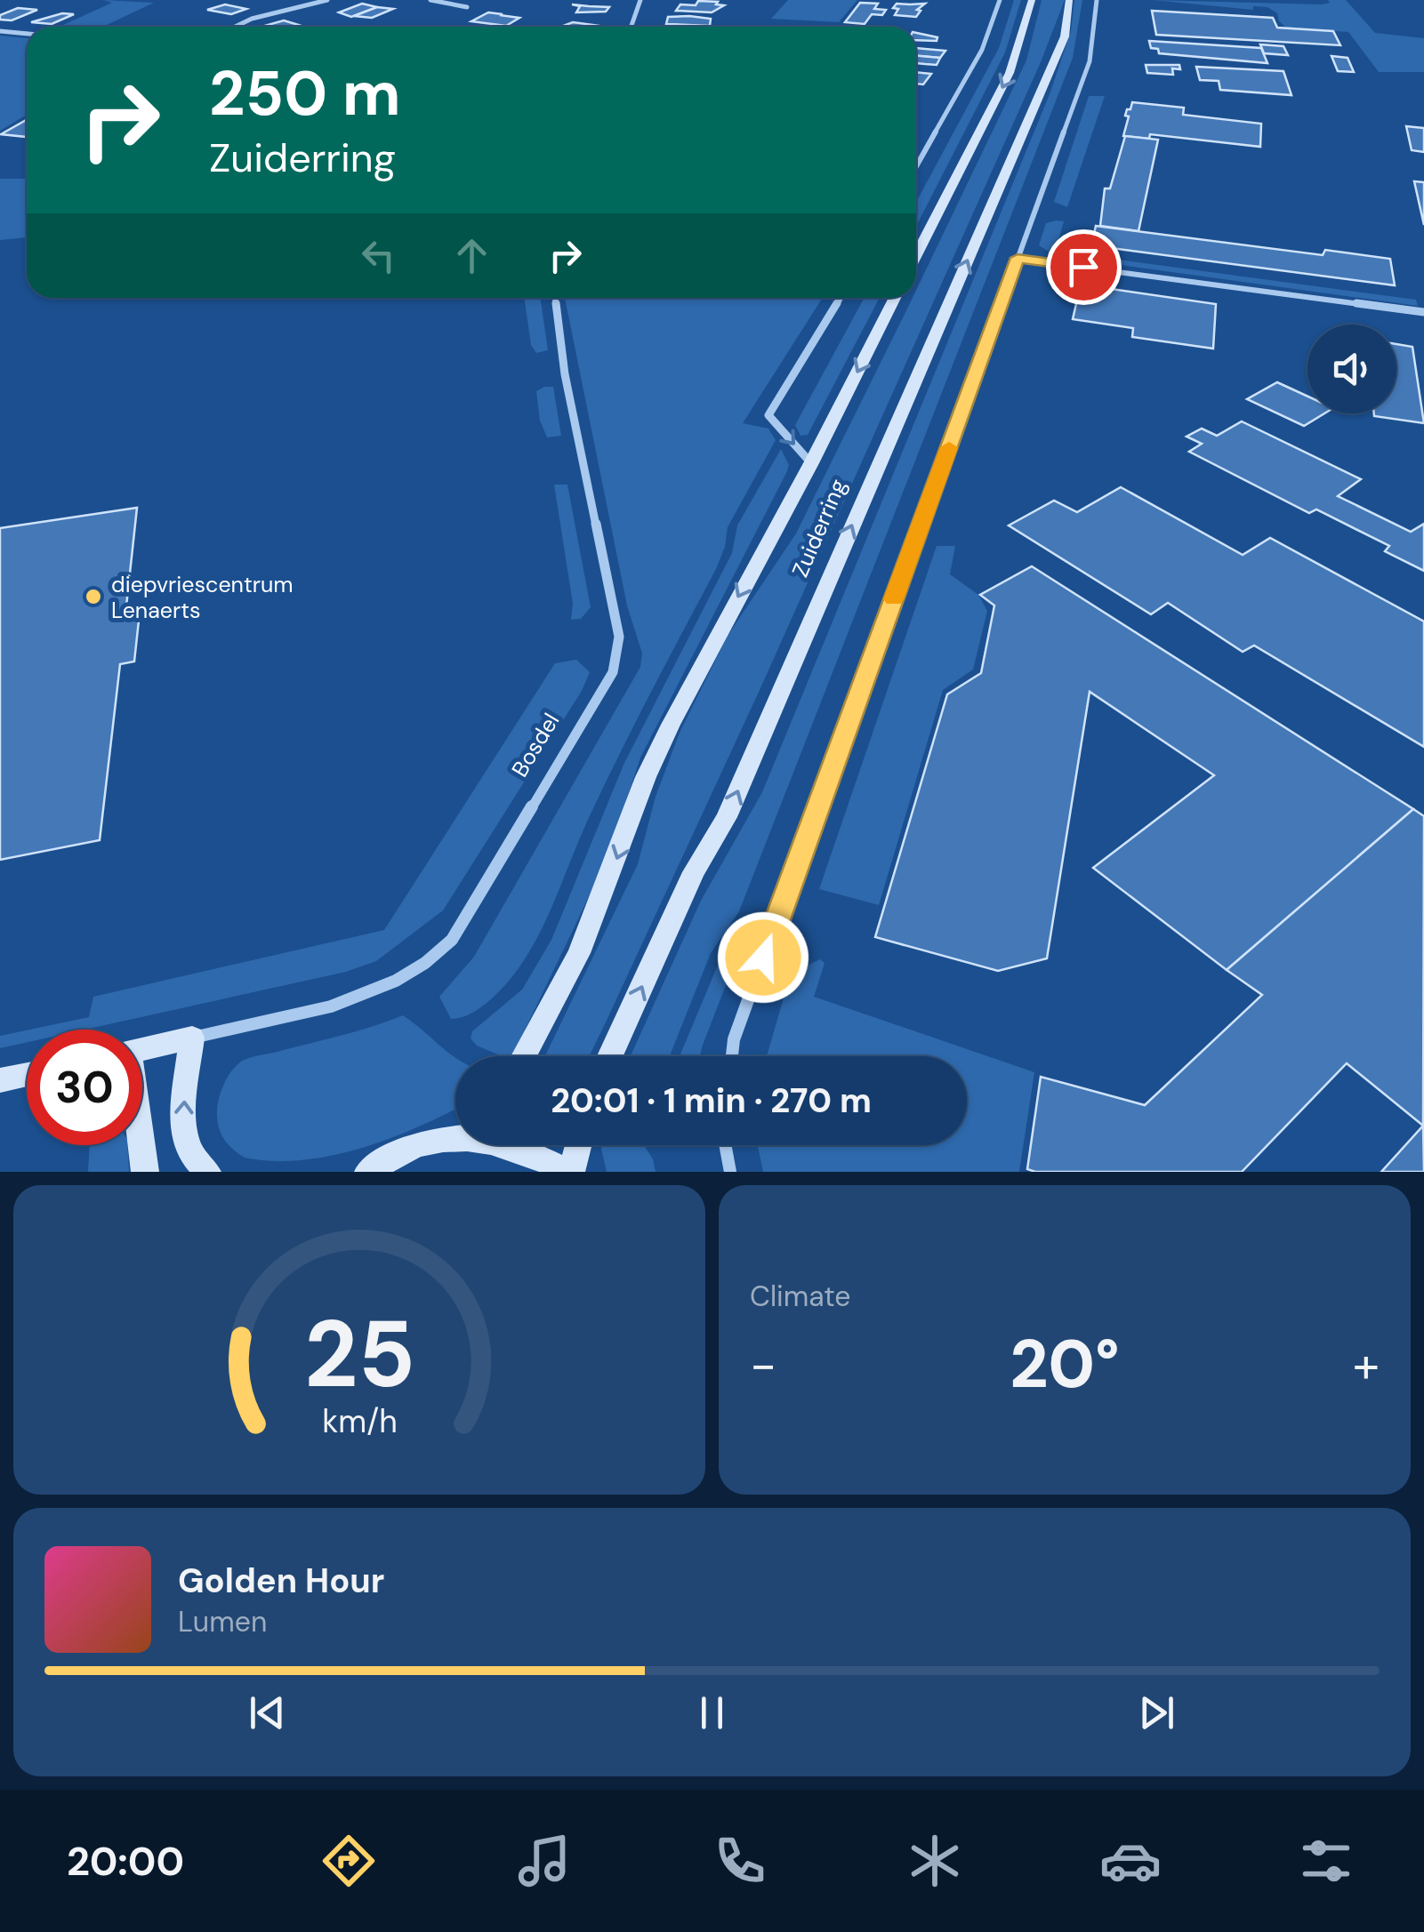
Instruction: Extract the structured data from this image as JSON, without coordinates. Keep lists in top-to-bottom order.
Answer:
{
  "streets": {
    "main road": ["Zuiderring", "Bosdel"]
  },
  "places": ["diepvriescentrum Lenaerts"],
  "page": {
    "turn": ["250 m", "Zuiderring"],
    "limit": "30",
    "trip": "20:01 · 1 min · 270 m",
    "tile": "Climate",
    "heat": ["−", "20°", "+"],
    "song": ["Golden Hour", "Lumen"],
    "tabs": "20:00",
    "gauge": ["25", "km/h"]
  }
}
